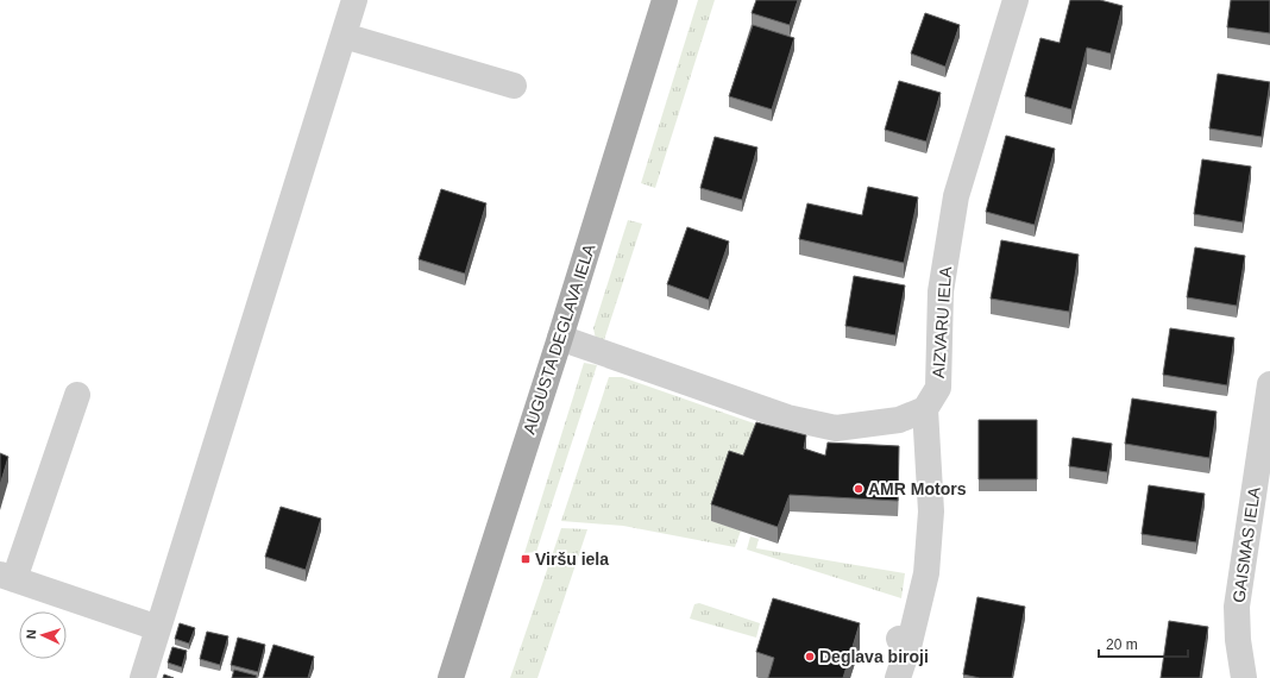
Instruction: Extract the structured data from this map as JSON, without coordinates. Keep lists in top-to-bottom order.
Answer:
{
  "streets": {
    "main road": ["AUGUSTA DEGLAVA IELA"],
    "street": ["AIZVARU IELA", "GAISMAS IELA"]
  },
  "places": {
    "other": ["AMR Motors", "Deglava biroji"],
    "transit": ["Viršu iela"]
  },
  "scale_bar": "20 m",
  "north": "left"
}
